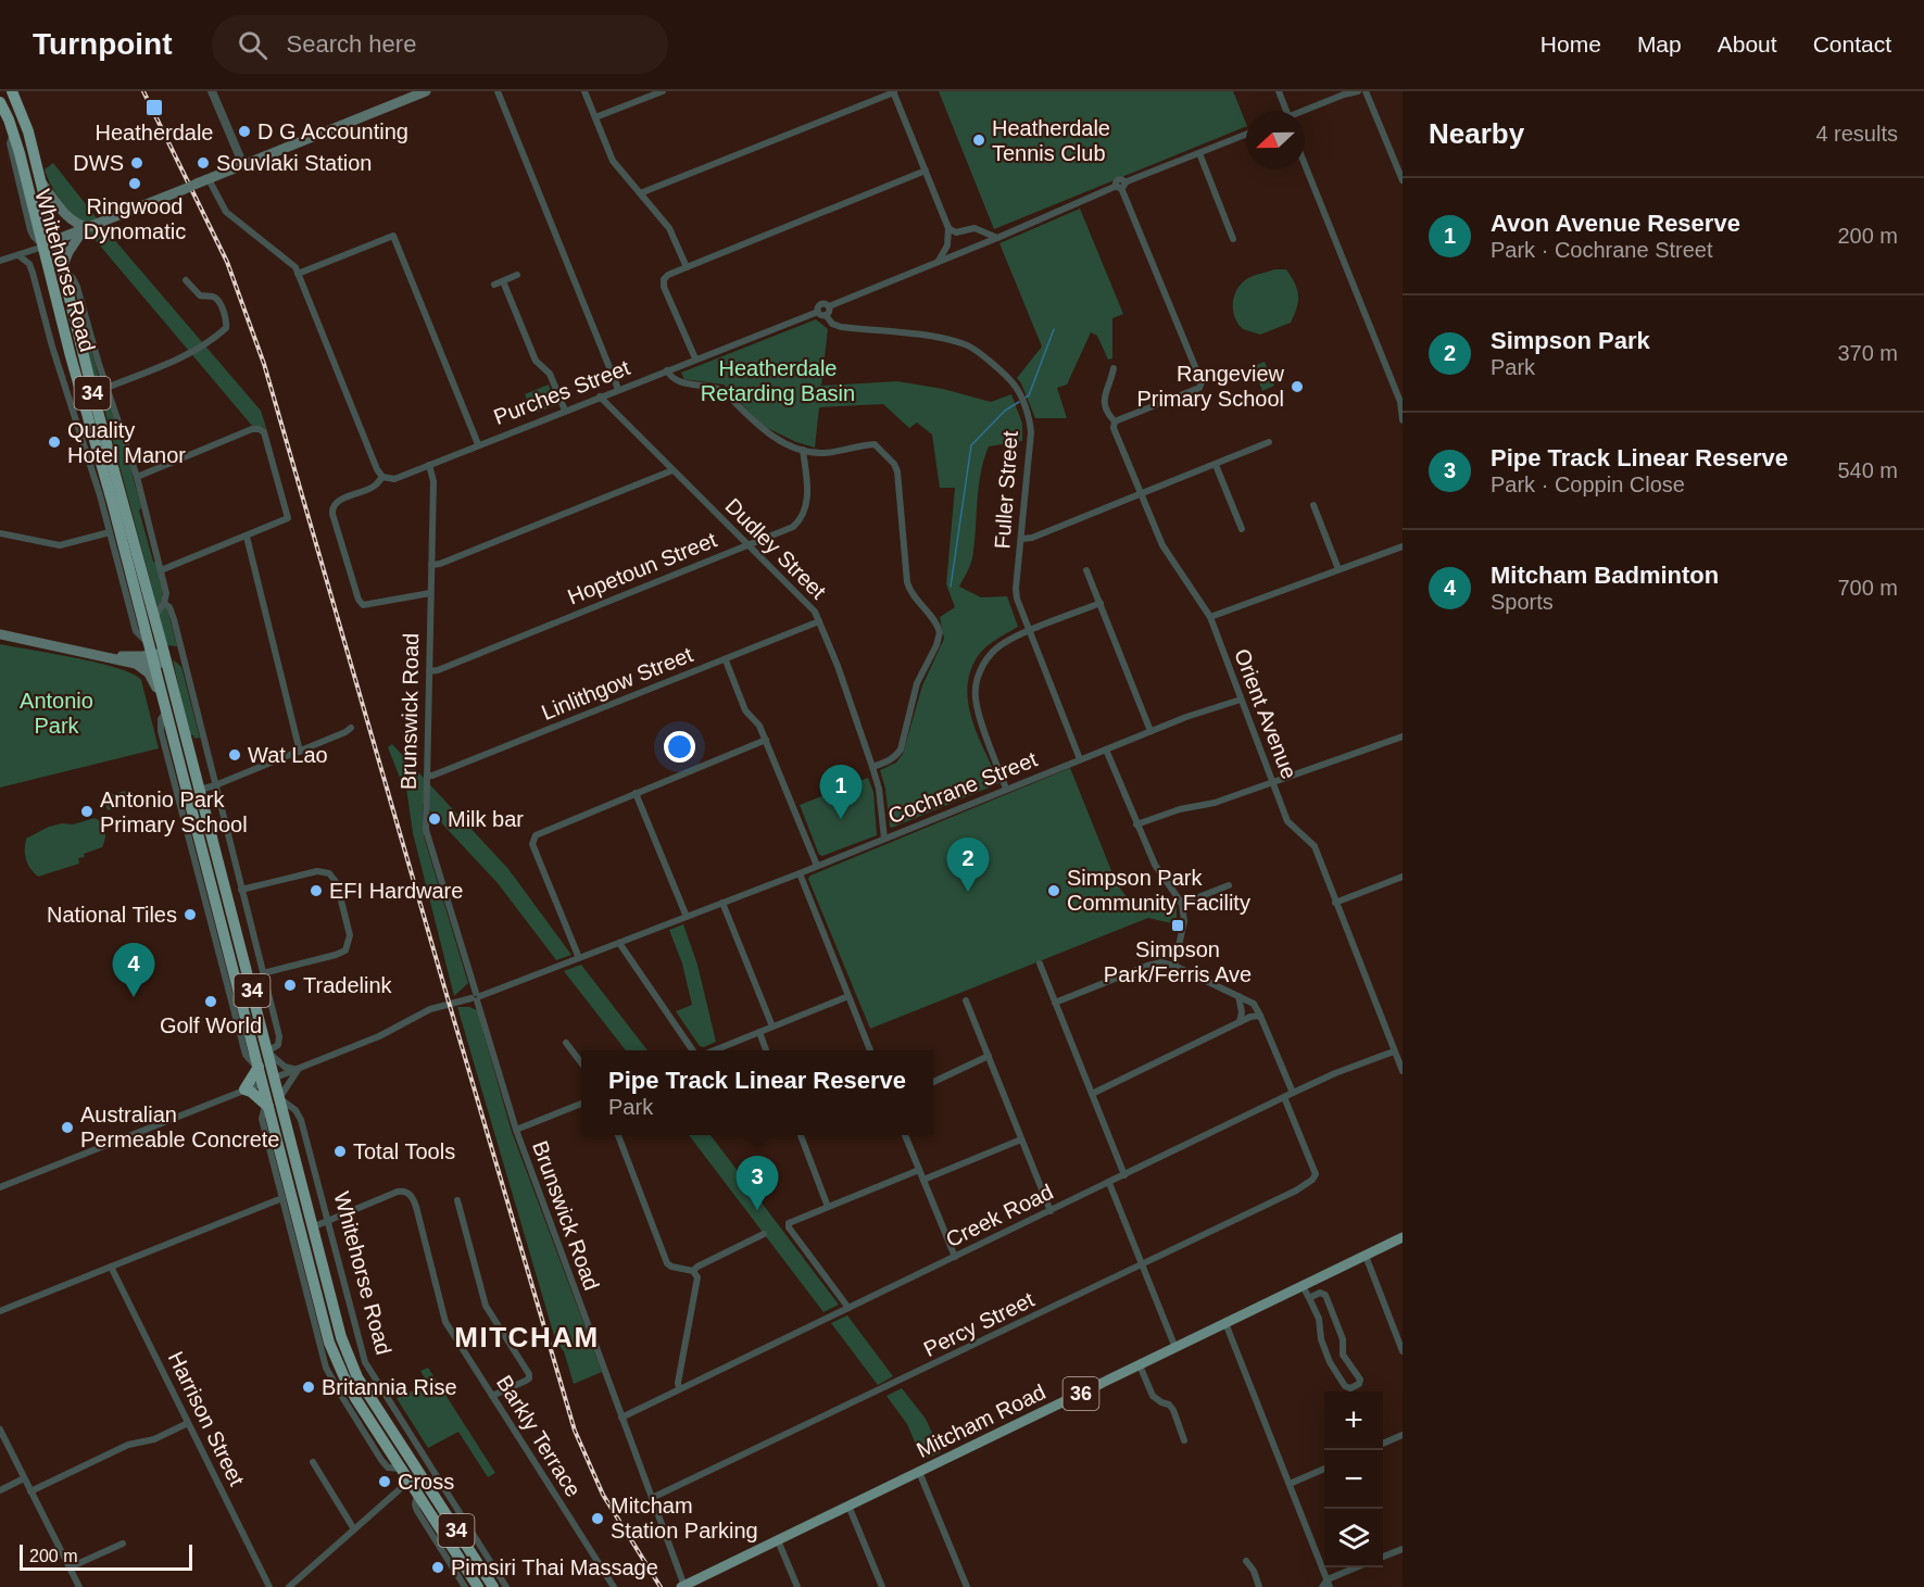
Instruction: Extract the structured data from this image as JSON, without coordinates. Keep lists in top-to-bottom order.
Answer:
{
  "streets": {
    "highway": ["Whitehorse Road", "34"],
    "main road": ["36", "Mitcham Road"],
    "street": [
      "Purches Street",
      "Fuller Street",
      "Dudley Street",
      "Hopetoun Street",
      "Linlithgow Street",
      "Brunswick Road",
      "Orient Avenue",
      "Cochrane Street",
      "Creek Road",
      "Percy Street",
      "Harrison Street",
      "Barkly Terrace"
    ]
  },
  "crossings": [
    ["Whitehorse Road", "34"],
    ["Whitehorse Road", "Cochrane Street"],
    ["Whitehorse Road", "Barkly Terrace"],
    ["Purches Street", "Fuller Street"],
    ["Purches Street", "Dudley Street"],
    ["Purches Street", "Brunswick Road"],
    ["Fuller Street", "Cochrane Street"],
    ["Dudley Street", "Hopetoun Street"],
    ["Dudley Street", "Linlithgow Street"],
    ["Dudley Street", "Cochrane Street"],
    ["Hopetoun Street", "Brunswick Road"],
    ["Linlithgow Street", "Brunswick Road"],
    ["Brunswick Road", "Cochrane Street"],
    ["Brunswick Road", "Creek Road"],
    ["Brunswick Road", "Percy Street"],
    ["Brunswick Road", "Mitcham Road"],
    ["Orient Avenue", "Cochrane Street"],
    ["Orient Avenue", "Creek Road"],
    ["Creek Road", "Percy Street"]
  ],
  "districts": ["MITCHAM"],
  "parks": ["Heatherdale Retarding Basin", "Antonio Park"],
  "places": {
    "transit": ["Heatherdale", "Simpson Park/Ferris Ave"],
    "other": [
      "D G Accounting",
      "Heatherdale Tennis Club",
      "DWS",
      "Souvlaki Station",
      "Ringwood Dynomatic",
      "Rangeview Primary School",
      "Quality Hotel Manor",
      "Wat Lao",
      "Antonio Park Primary School",
      "Milk bar",
      "EFI Hardware",
      "Simpson Park Community Facility",
      "National Tiles",
      "Tradelink",
      "Golf World",
      "Australian Permeable Concrete",
      "Total Tools",
      "Britannia Rise",
      "Cross",
      "Mitcham Station Parking",
      "Pimsiri Thai Massage"
    ]
  },
  "scale_bar": "200 m",
  "north": "left",
  "page": {
    "header": "Turnpoint",
    "search": "Search here",
    "nav": [
      "Home",
      "Map",
      "About",
      "Contact"
    ],
    "heading": ["Nearby", "4 results"],
    "list": [
      {
        "mark": "1",
        "name": "Avon Avenue Reserve",
        "note": "Park · Cochrane Street",
        "value": "200 m"
      },
      {
        "mark": "2",
        "name": "Simpson Park",
        "note": "Park",
        "value": "370 m"
      },
      {
        "mark": "3",
        "name": "Pipe Track Linear Reserve",
        "note": "Park · Coppin Close",
        "value": "540 m"
      },
      {
        "mark": "4",
        "name": "Mitcham Badminton",
        "note": "Sports",
        "value": "700 m"
      }
    ],
    "pins": [
      "1",
      "2",
      "4",
      "3"
    ],
    "popup": ["Pipe Track Linear Reserve", "Park"],
    "map_buttons": ["+", "−"],
    "scale": "200 m"
  }
}
